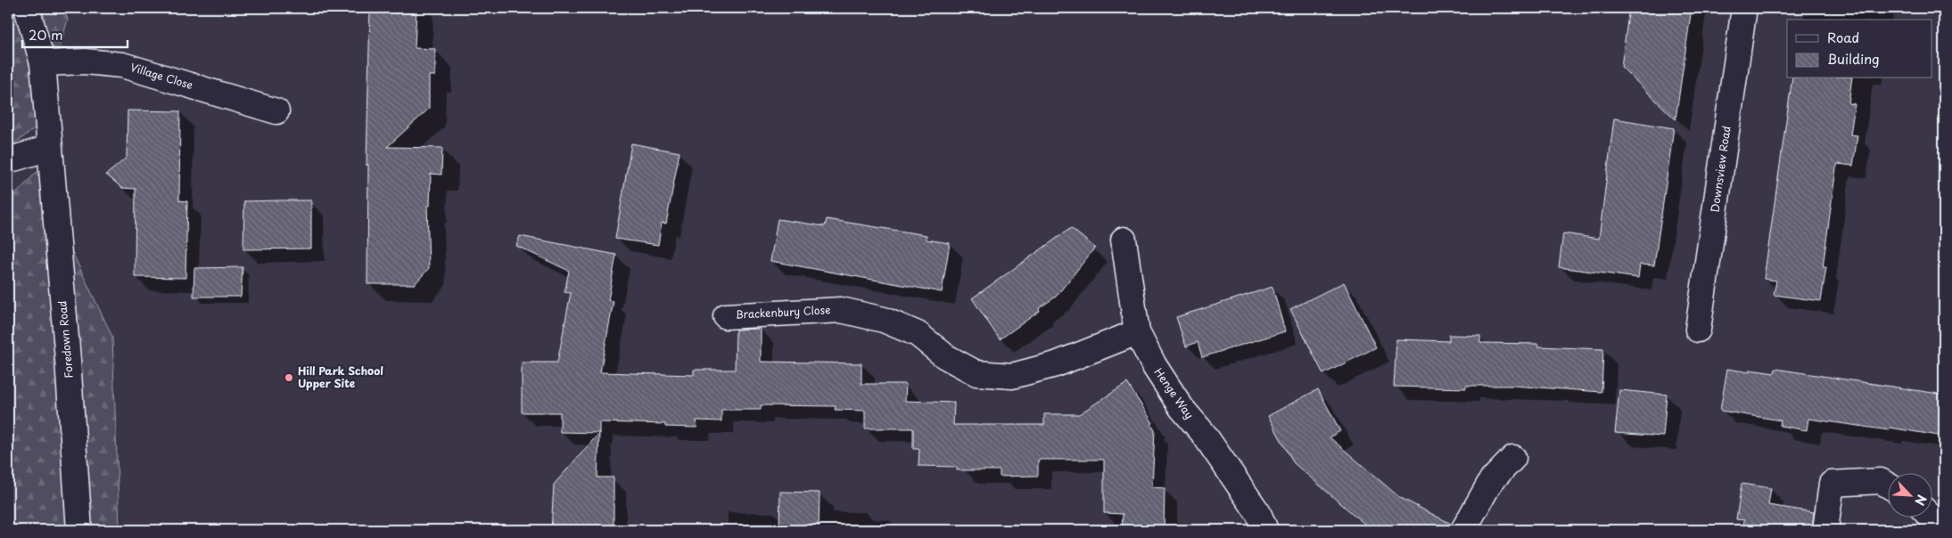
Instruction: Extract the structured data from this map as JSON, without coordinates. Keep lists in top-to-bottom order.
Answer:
{
  "streets": {
    "street": [
      "Village Close",
      "Downsview Road",
      "Brackenbury Close",
      "Foredown Road",
      "Henge Way"
    ]
  },
  "crossings": [
    ["Village Close", "Foredown Road"],
    ["Brackenbury Close", "Henge Way"]
  ],
  "places": ["Hill Park School Upper Site"],
  "legend": ["Road", "Building"],
  "scale_bar": "20 m",
  "north": "bottom right"
}
